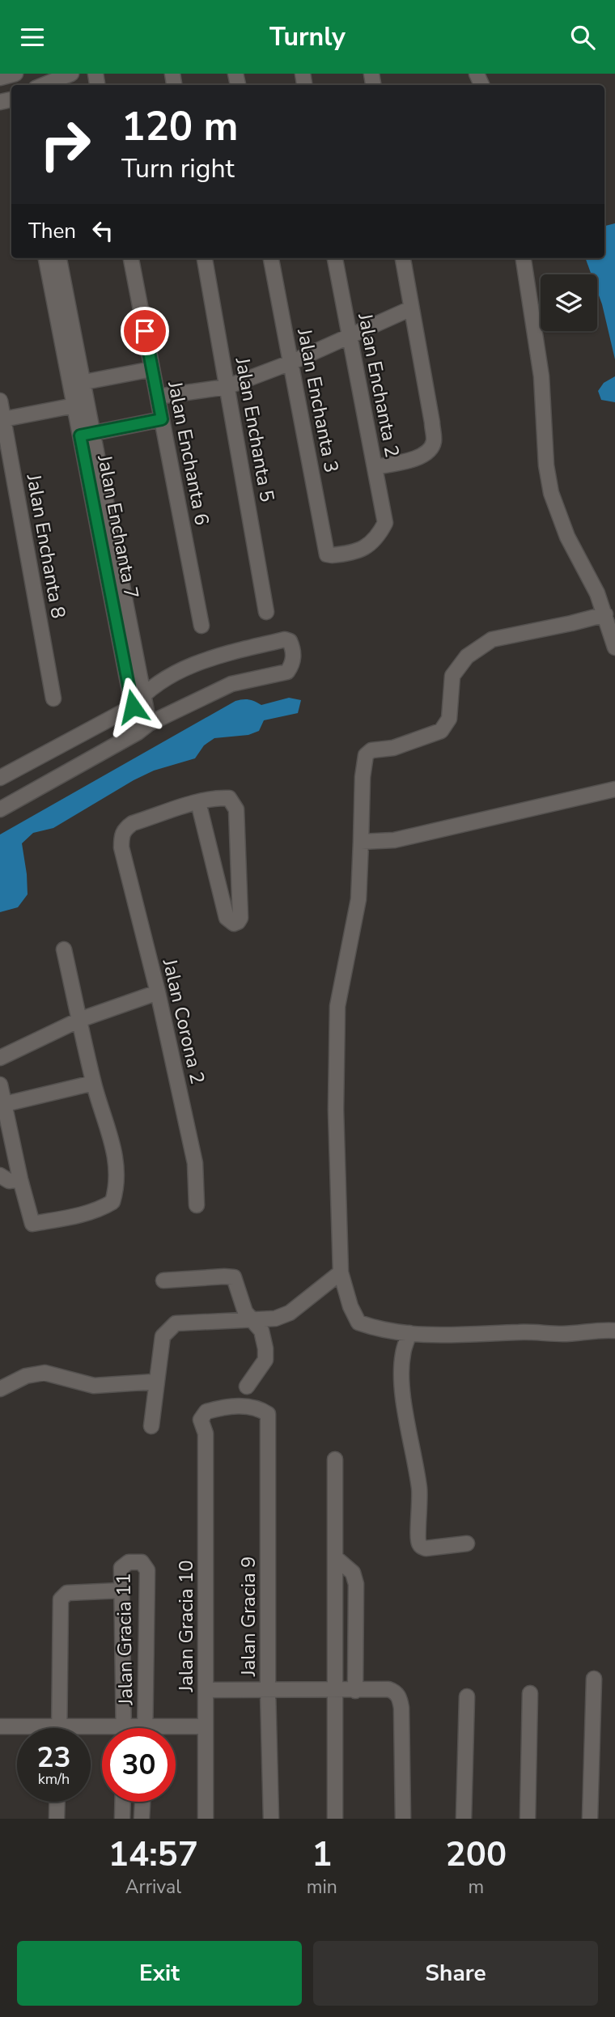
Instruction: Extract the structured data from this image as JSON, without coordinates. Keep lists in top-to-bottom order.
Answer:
{
  "streets": {
    "street": [
      "Jalan Enchanta 2",
      "Jalan Enchanta 3",
      "Jalan Enchanta 5",
      "Jalan Enchanta 6",
      "Jalan Enchanta 7",
      "Jalan Enchanta 8",
      "Jalan Corona 2",
      "Jalan Gracia 9",
      "Jalan Gracia 10",
      "Jalan Gracia 11"
    ]
  },
  "crossings": [
    ["Jalan Enchanta 2", "Jalan Enchanta 3"],
    ["Jalan Gracia 9", "Jalan Gracia 10"]
  ],
  "page": {
    "header": "Turnly",
    "turn": ["120 m", "Turn right"],
    "then": "Then",
    "speed": "23 km/h",
    "limit": "30",
    "eta": [
      "14:57",
      "Arrival",
      "1",
      "min",
      "200",
      "m"
    ],
    "buttons": ["Exit", "Share"]
  }
}
